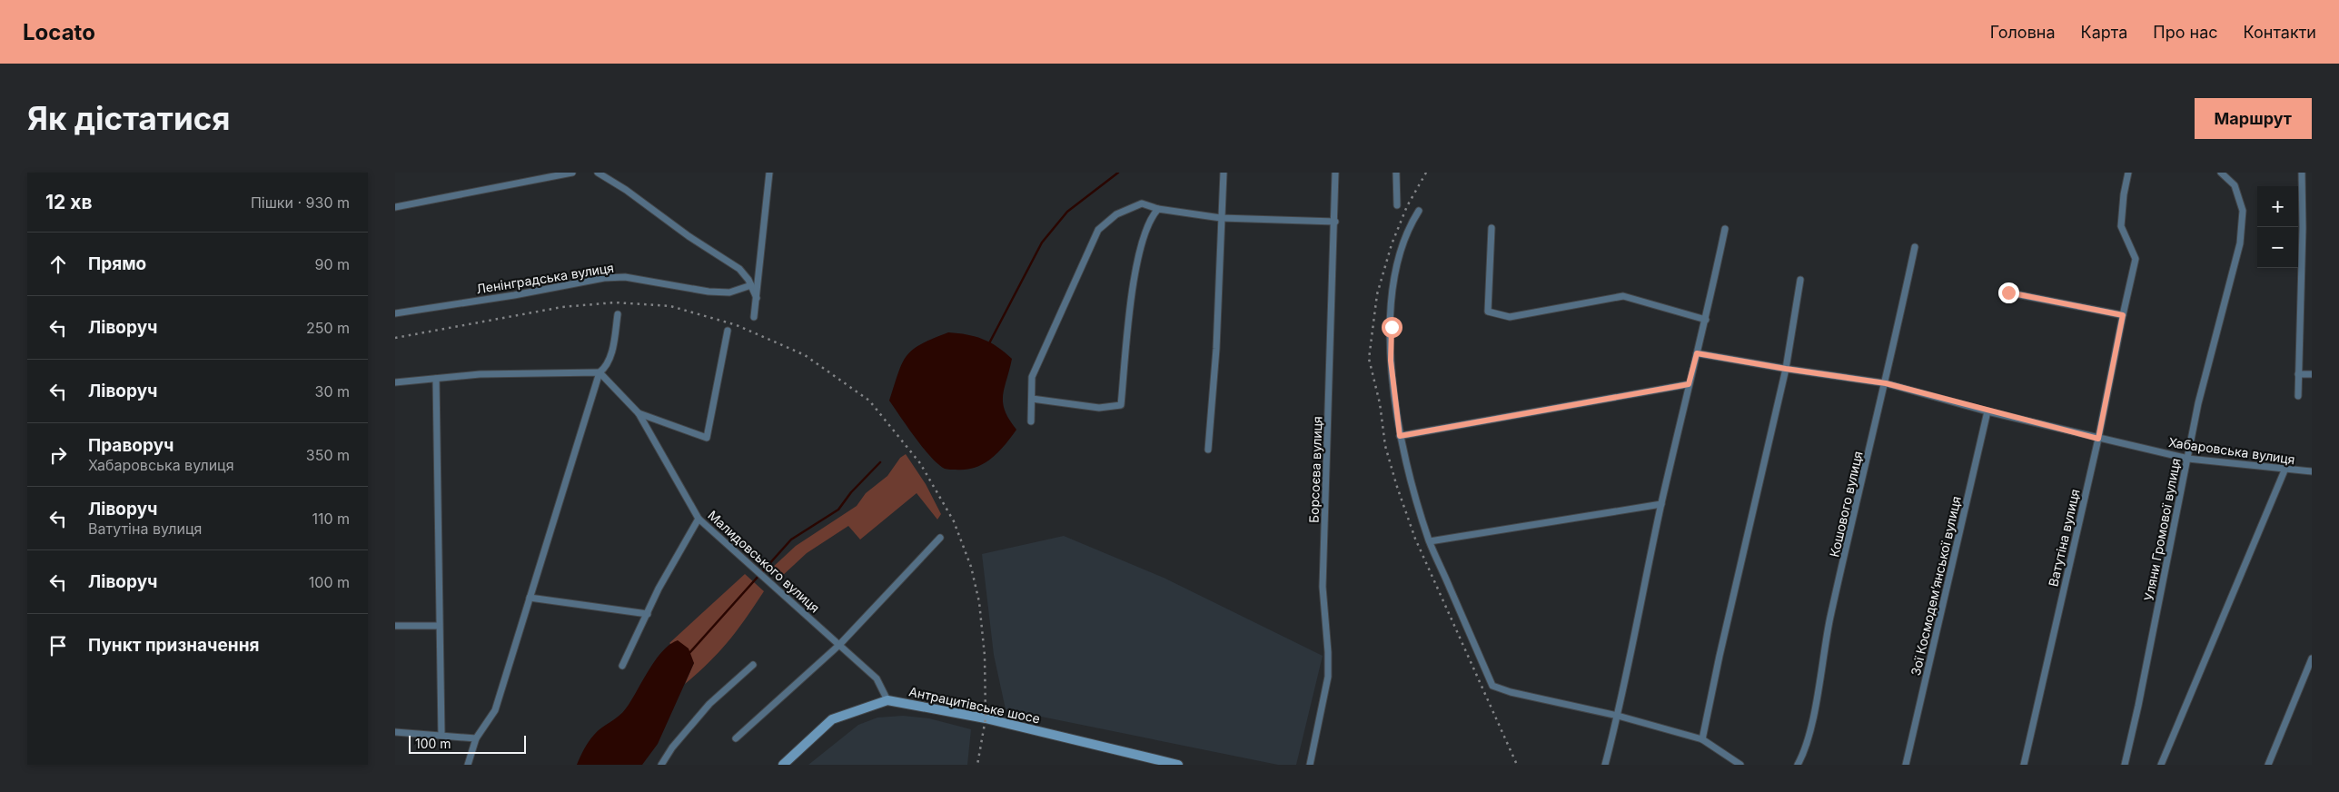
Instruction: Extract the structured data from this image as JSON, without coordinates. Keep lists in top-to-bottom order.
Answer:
{
  "streets": {
    "main road": ["Антрацитівське шосе"],
    "street": [
      "Ленінградська вулиця",
      "Хабаровська вулиця",
      "Борсоєва вулиця",
      "Кошового вулиця",
      "Уляни Громової вулиця",
      "Ватутіна вулиця",
      "Малидовського вулиця",
      "Зої Космодем’янської вулиця"
    ]
  },
  "crossings": [
    ["Хабаровська вулиця", "Кошового вулиця"],
    ["Хабаровська вулиця", "Уляни Громової вулиця"],
    ["Хабаровська вулиця", "Ватутіна вулиця"],
    ["Хабаровська вулиця", "Зої Космодем’янської вулиця"],
    ["Малидовського вулиця", "Антрацитівське шосе"]
  ],
  "scale_bar": "100 m",
  "page": {
    "header": "Locato",
    "nav": [
      "Головна",
      "Карта",
      "Про нас",
      "Контакти"
    ],
    "buttons": "Маршрут",
    "title": "Як дістатися",
    "heading": ["12 хв", "Пішки · 930 m"],
    "map_buttons": ["+", "−"],
    "list": [
      ["Прямо", "90 m"],
      ["Ліворуч", "250 m"],
      ["Ліворуч", "30 m"],
      ["Праворуч", "Хабаровська вулиця", "350 m"],
      ["Ліворуч", "Ватутіна вулиця", "110 m"],
      ["Ліворуч", "100 m"],
      "Пункт призначення"
    ],
    "scale": "100 m"
  }
}
